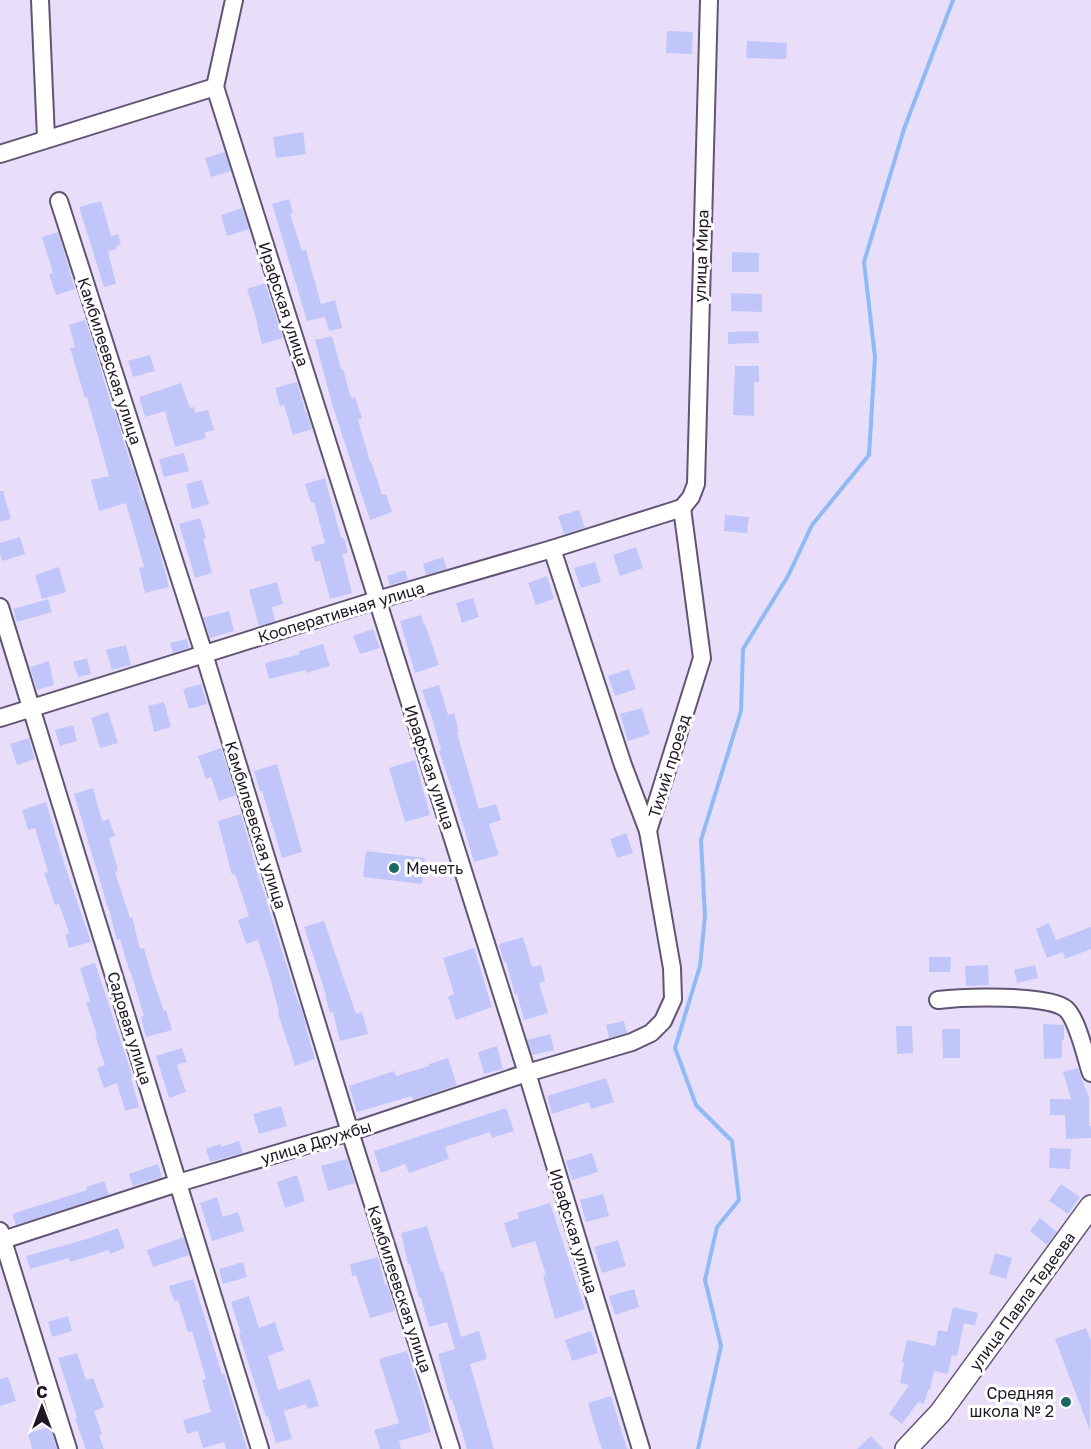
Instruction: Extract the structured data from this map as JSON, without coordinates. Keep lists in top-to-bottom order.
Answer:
{
  "streets": {
    "main road": ["улица Павла Тедеева"],
    "street": [
      "улица Мира",
      "Ирафская улица",
      "Камбилеевская улица",
      "Кооперативная улица",
      "Тихий проезд",
      "Садовая улица",
      "улица Дружбы"
    ]
  },
  "crossings": [
    ["улица Мира", "Кооперативная улица"],
    ["улица Мира", "Тихий проезд"],
    ["Ирафская улица", "Кооперативная улица"],
    ["Ирафская улица", "улица Дружбы"],
    ["Камбилеевская улица", "Кооперативная улица"],
    ["Камбилеевская улица", "улица Дружбы"],
    ["Кооперативная улица", "Тихий проезд"],
    ["Кооперативная улица", "Садовая улица"],
    ["Тихий проезд", "улица Дружбы"],
    ["Садовая улица", "улица Дружбы"]
  ],
  "places": ["Мечеть", "Средняя школа № 2"],
  "north": "top"
}
